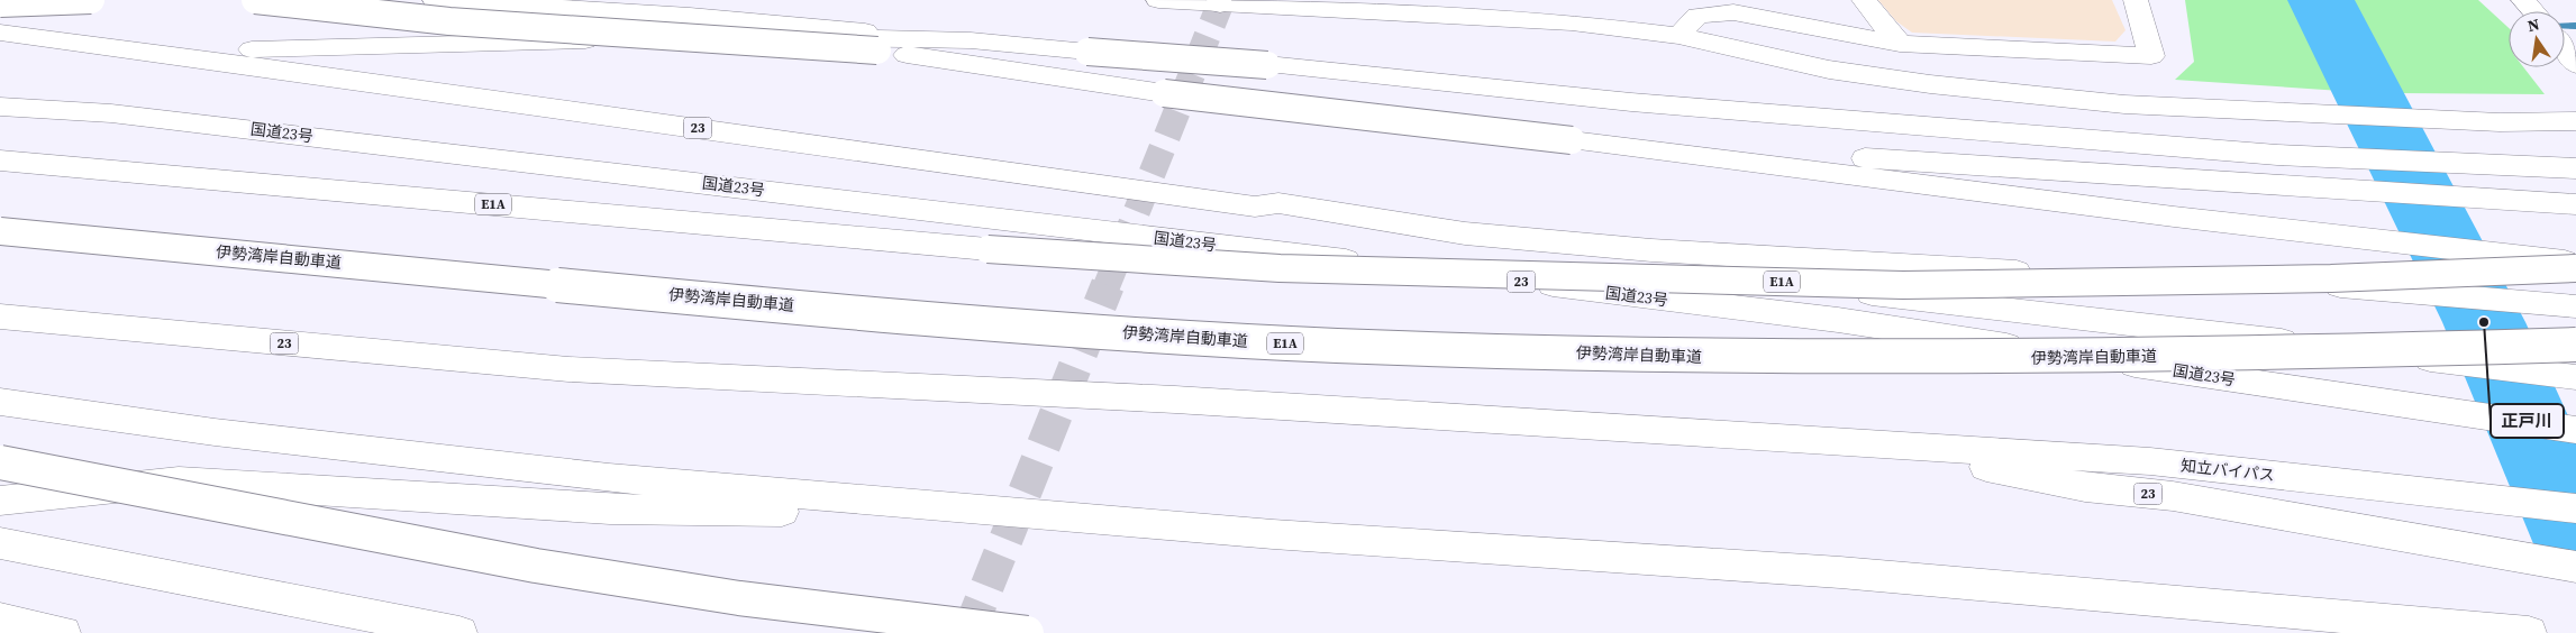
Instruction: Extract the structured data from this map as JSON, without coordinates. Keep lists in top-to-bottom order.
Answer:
{
  "streets": {
    "main road": [
      "23",
      "国道23号",
      "E1A",
      "伊勢湾岸自動車道",
      "知立バイパス"
    ]
  },
  "crossings": [
    ["23", "国道23号"],
    ["23", "知立バイパス"]
  ],
  "places": ["正戸川"],
  "north": "top"
}
